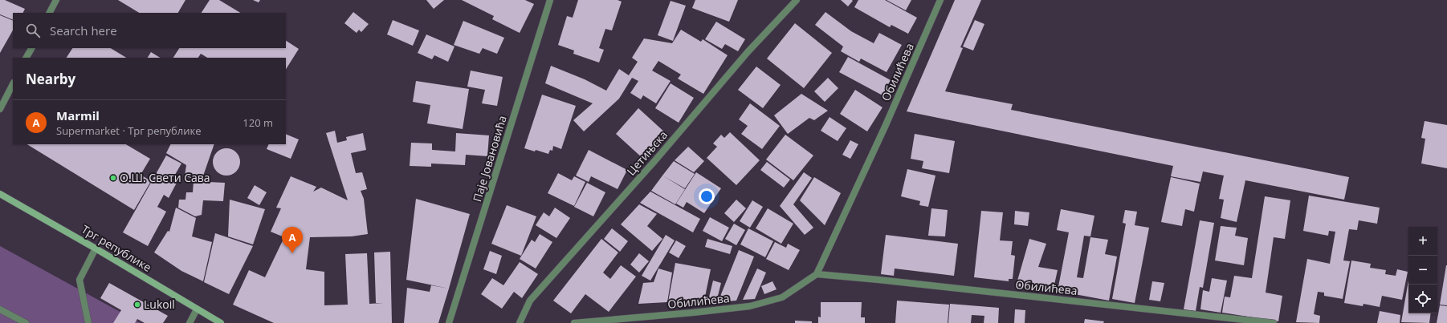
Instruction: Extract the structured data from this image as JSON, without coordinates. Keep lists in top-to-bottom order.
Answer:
{
  "streets": {
    "street": [
      "Обилићева",
      "Цетињска",
      "Паје Јовановића",
      "Трг републике"
    ]
  },
  "places": ["О.Ш. Свети Сава", "Lukoil"],
  "page": {
    "search": "Search here",
    "heading": "Nearby",
    "list": [
      {
        "mark": "A",
        "name": "Marmil",
        "note": "Supermarket · Трг републике",
        "value": "120 m"
      }
    ],
    "map_buttons": ["+", "−"],
    "pins": "A"
  }
}
